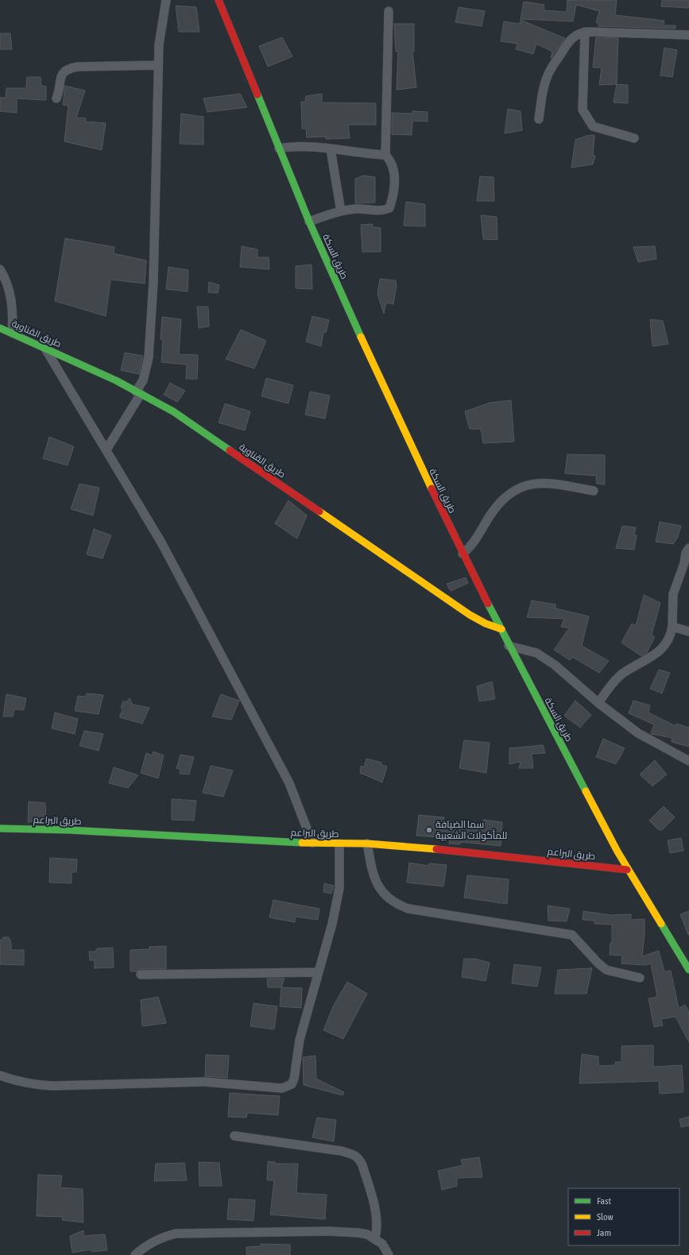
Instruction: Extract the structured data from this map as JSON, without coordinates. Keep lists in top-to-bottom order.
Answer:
{
  "streets": {
    "street": ["طريق السكة", "طريق القناوية", "طريق البراعم"]
  },
  "crossings": [
    ["طريق السكة", "طريق القناوية"],
    ["طريق السكة", "طريق البراعم"]
  ],
  "places": ["سما الضيافة للمأكولات الشعبية"],
  "legend": ["Fast", "Slow", "Jam"]
}
